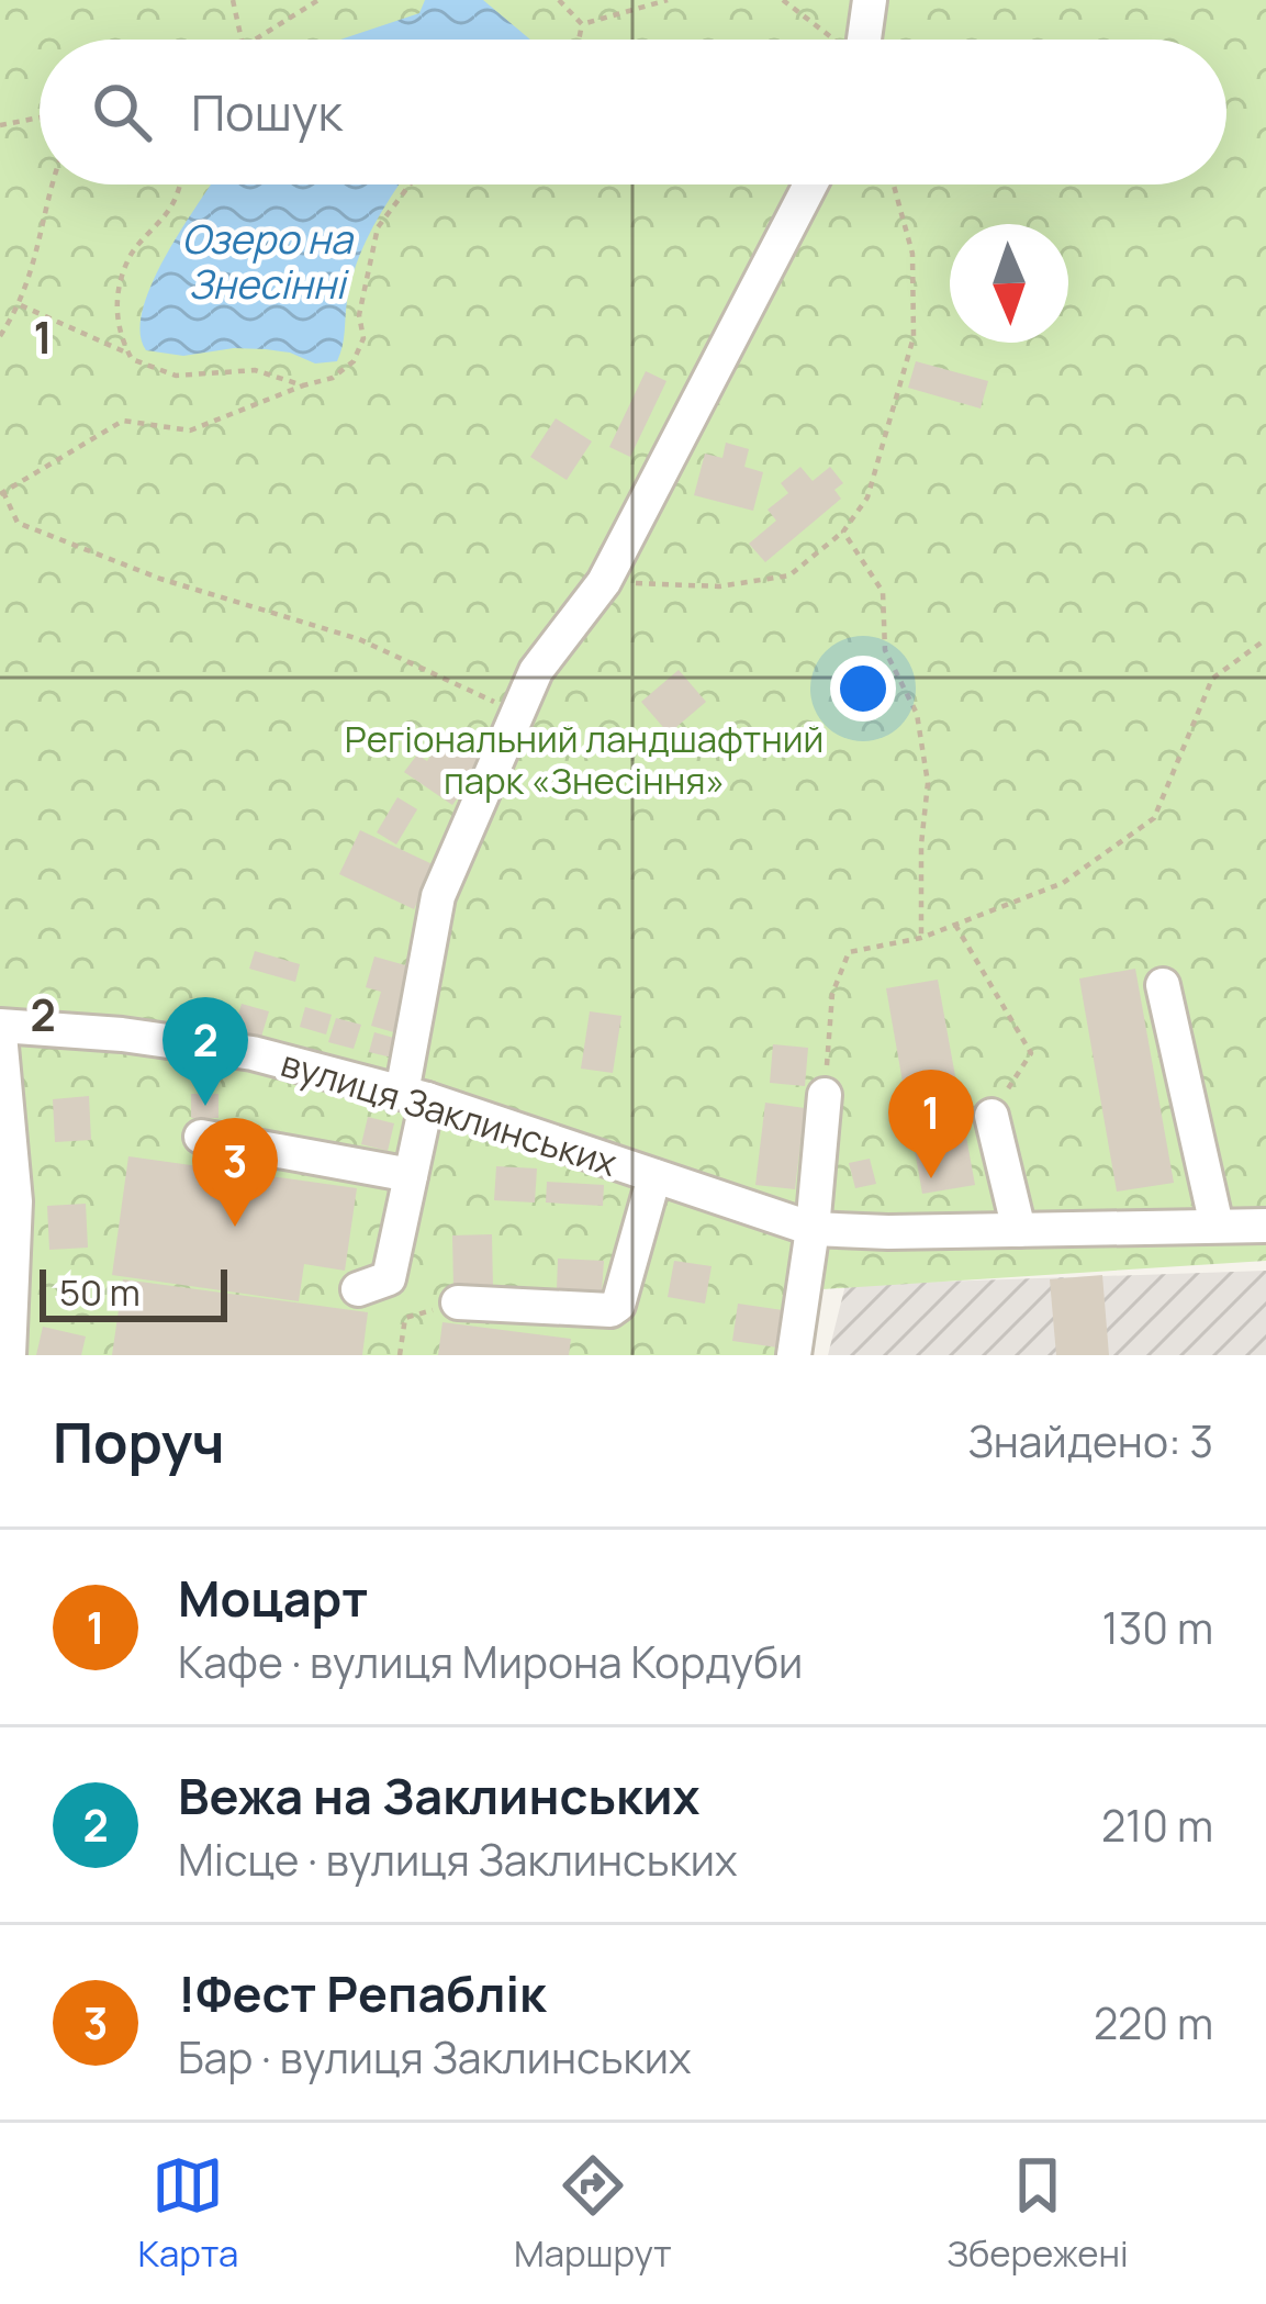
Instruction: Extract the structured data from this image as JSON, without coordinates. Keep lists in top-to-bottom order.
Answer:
{
  "streets": {
    "street": ["вулиця Заклинських"]
  },
  "water": ["Озеро на Знесінні"],
  "parks": ["Регіональний ландшафтний парк «Знесіння»"],
  "scale_bar": "50 m",
  "north": "bottom",
  "page": {
    "search": "Пошук",
    "pins": ["2", "1", "3"],
    "scale": "50 m",
    "heading": ["Поруч", "Знайдено: 3"],
    "list": [
      {
        "mark": "1",
        "name": "Моцарт",
        "note": "Кафе · вулиця Мирона Кордуби",
        "value": "130 m"
      },
      {
        "mark": "2",
        "name": "Вежа на Заклинських",
        "note": "Місце · вулиця Заклинських",
        "value": "210 m"
      },
      {
        "mark": "3",
        "name": "!Фест Репаблік",
        "note": "Бар · вулиця Заклинських",
        "value": "220 m"
      }
    ],
    "nav": ["Карта", "Маршрут", "Збережені"]
  },
  "grid": {
    "rows": ["1", "2"]
  }
}
